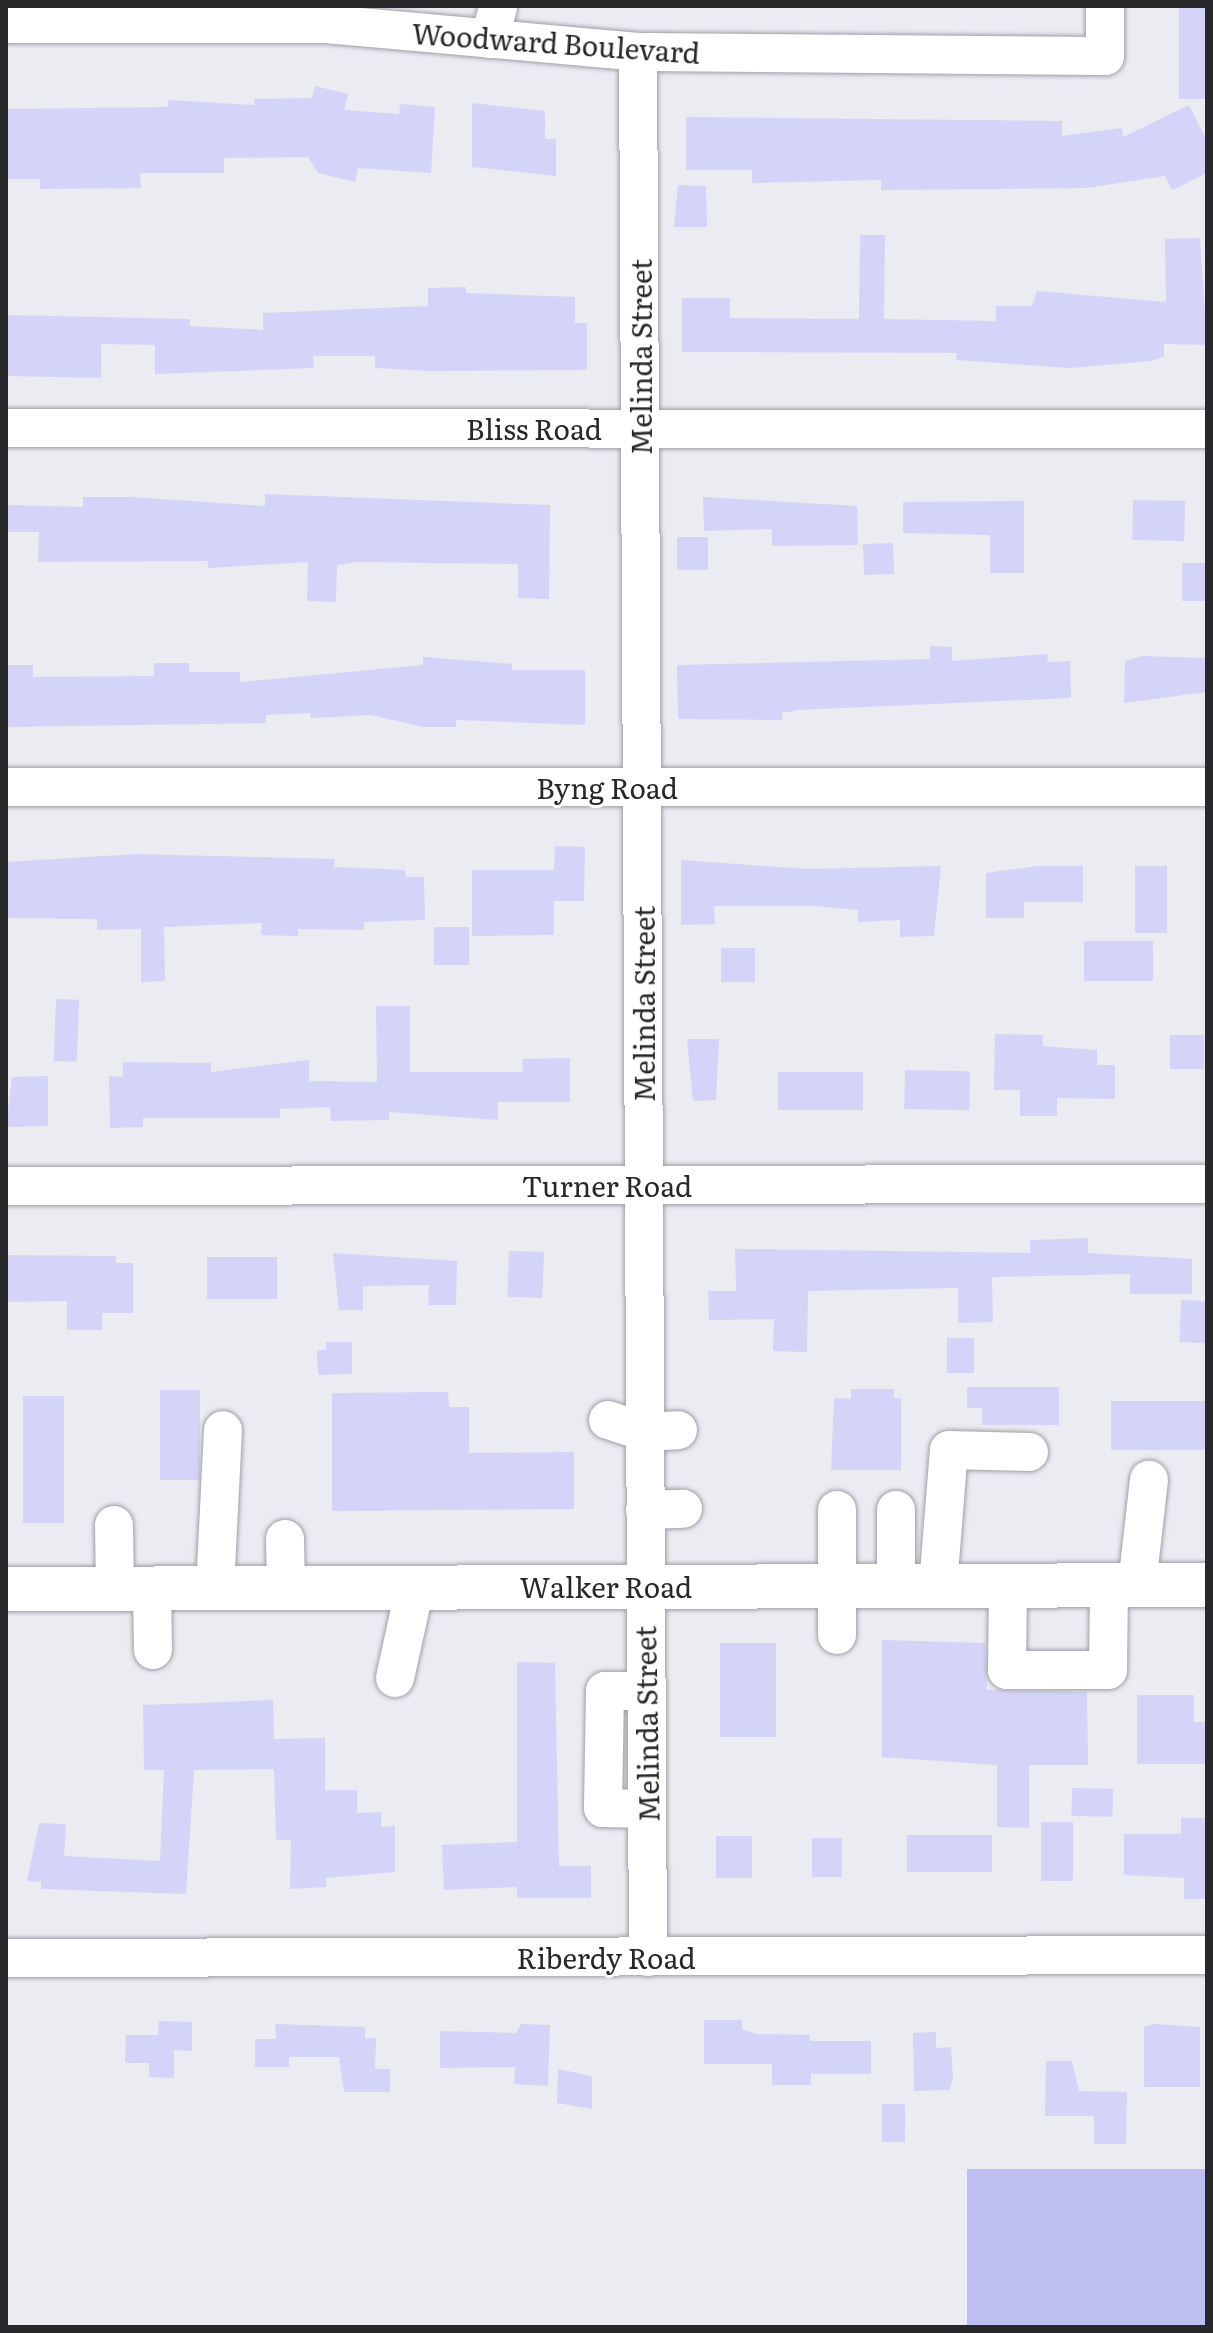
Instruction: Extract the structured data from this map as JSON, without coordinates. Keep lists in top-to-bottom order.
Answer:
{
  "streets": {
    "main road": ["Walker Road"],
    "street": [
      "Woodward Boulevard",
      "Melinda Street",
      "Bliss Road",
      "Byng Road",
      "Turner Road",
      "Riberdy Road"
    ]
  },
  "crossings": [
    ["Woodward Boulevard", "Melinda Street"],
    ["Melinda Street", "Bliss Road"],
    ["Melinda Street", "Byng Road"],
    ["Melinda Street", "Turner Road"],
    ["Melinda Street", "Walker Road"],
    ["Melinda Street", "Riberdy Road"]
  ]
}
